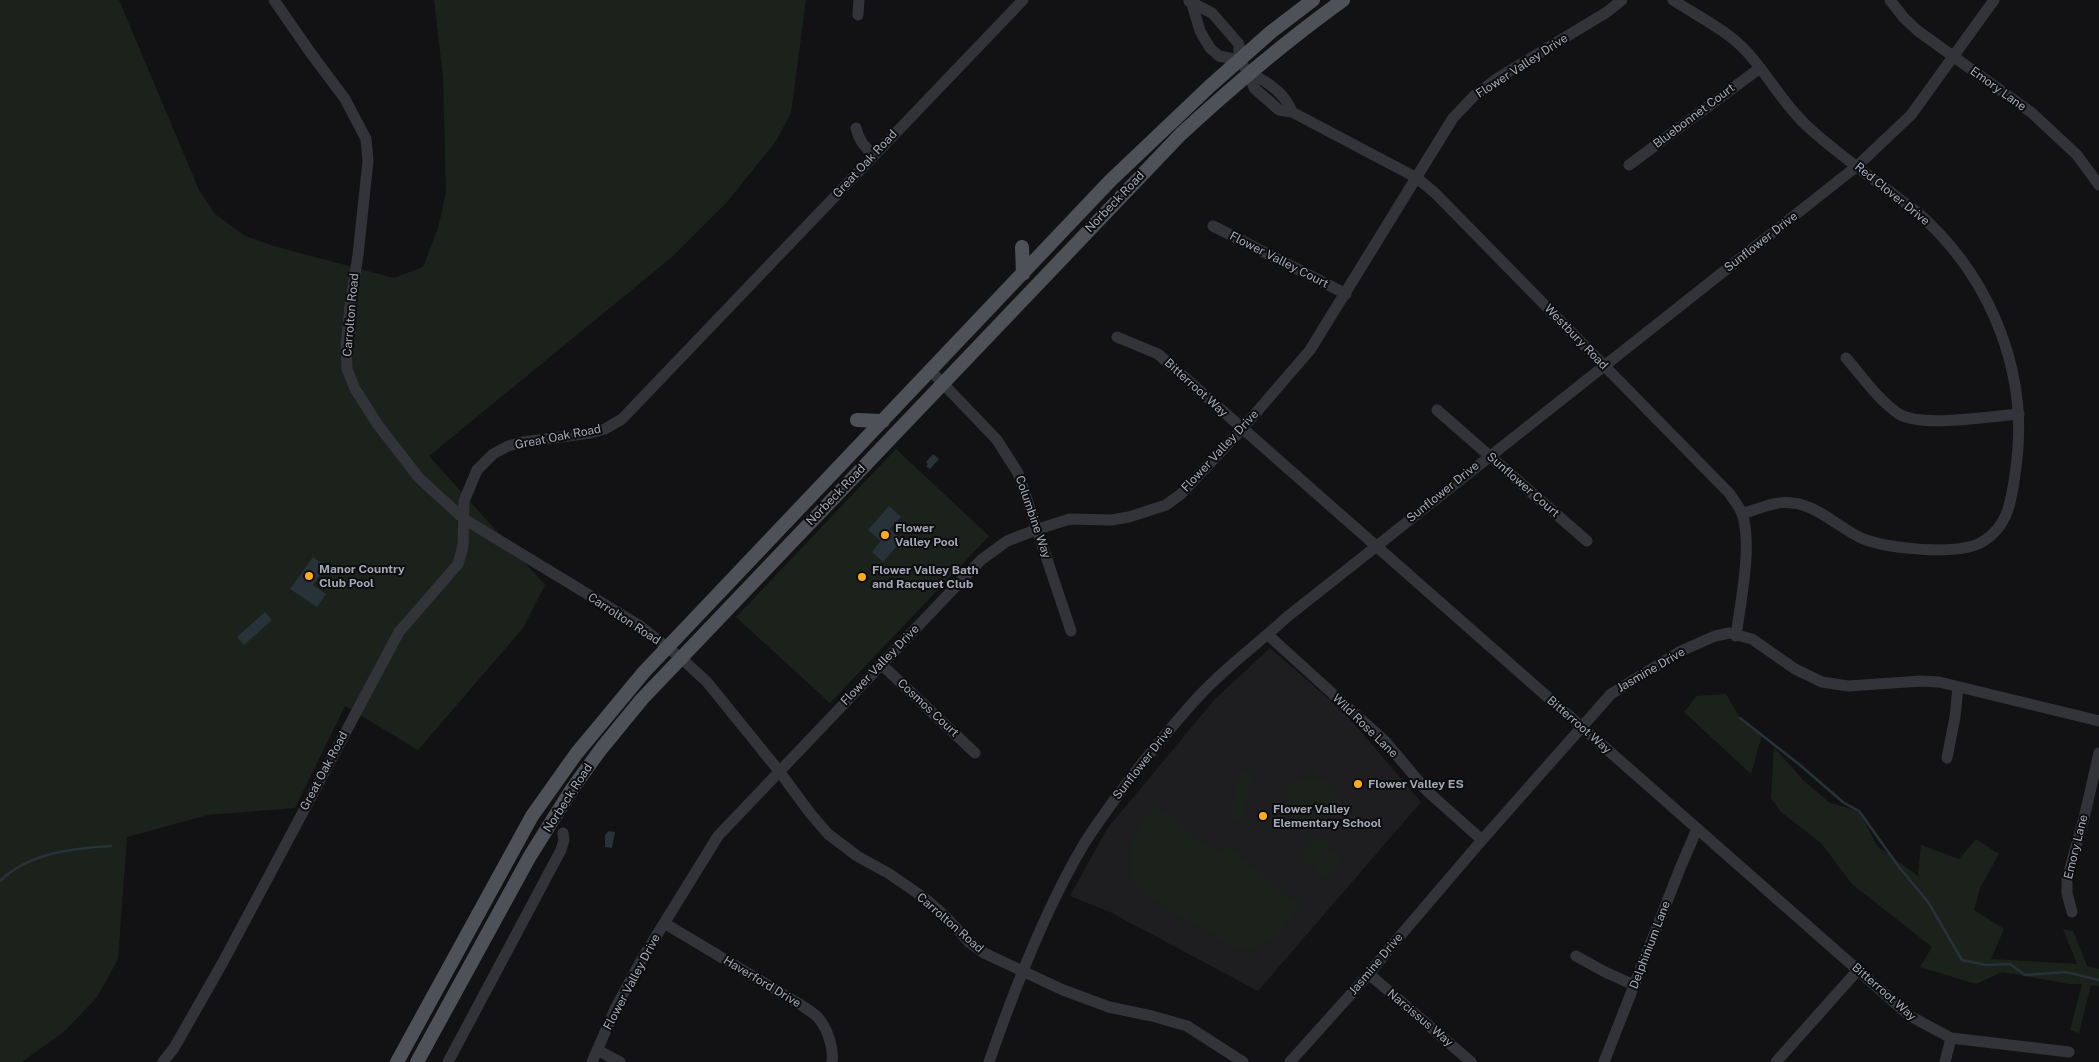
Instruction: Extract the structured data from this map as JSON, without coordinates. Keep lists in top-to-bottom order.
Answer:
{
  "streets": {
    "main road": ["Norbeck Road"],
    "street": [
      "Flower Valley Drive",
      "Emory Lane",
      "Bluebonnet Court",
      "Great Oak Road",
      "Red Clover Drive",
      "Sunflower Drive",
      "Flower Valley Court",
      "Carrolton Road",
      "Westbury Road",
      "Bitterroot Way",
      "Sunflower Court",
      "Columbine Way",
      "Jasmine Drive",
      "Cosmos Court",
      "Wild Rose Lane",
      "Delphinium Lane",
      "Haverford Drive",
      "Narcissus Way"
    ]
  },
  "crossings": [
    ["Flower Valley Drive", "Flower Valley Court"],
    ["Flower Valley Drive", "Carrolton Road"],
    ["Flower Valley Drive", "Westbury Road"],
    ["Flower Valley Drive", "Bitterroot Way"],
    ["Flower Valley Drive", "Columbine Way"],
    ["Flower Valley Drive", "Cosmos Court"],
    ["Flower Valley Drive", "Haverford Drive"],
    ["Emory Lane", "Sunflower Drive"],
    ["Bluebonnet Court", "Red Clover Drive"],
    ["Great Oak Road", "Carrolton Road"],
    ["Red Clover Drive", "Sunflower Drive"],
    ["Red Clover Drive", "Westbury Road"],
    ["Norbeck Road", "Carrolton Road"],
    ["Norbeck Road", "Westbury Road"],
    ["Norbeck Road", "Columbine Way"],
    ["Sunflower Drive", "Carrolton Road"],
    ["Sunflower Drive", "Westbury Road"],
    ["Sunflower Drive", "Bitterroot Way"],
    ["Sunflower Drive", "Sunflower Court"],
    ["Sunflower Drive", "Wild Rose Lane"],
    ["Westbury Road", "Jasmine Drive"],
    ["Bitterroot Way", "Jasmine Drive"],
    ["Bitterroot Way", "Delphinium Lane"],
    ["Jasmine Drive", "Wild Rose Lane"],
    ["Jasmine Drive", "Narcissus Way"]
  ],
  "places": [
    "Flower Valley Pool",
    "Manor Country Club Pool",
    "Flower Valley Bath and Racquet Club",
    "Flower Valley ES",
    "Flower Valley Elementary School"
  ]
}
